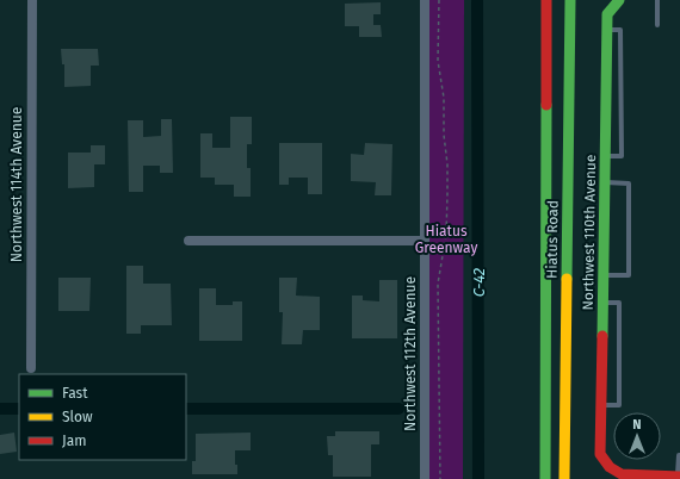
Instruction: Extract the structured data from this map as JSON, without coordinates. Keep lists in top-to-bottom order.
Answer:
{
  "streets": {
    "main road": ["Northwest 110th Avenue", "Hiatus Road"],
    "street": ["Northwest 114th Avenue", "Northwest 112th Avenue"]
  },
  "water": ["C-42"],
  "parks": ["Hiatus Greenway"],
  "legend": ["Fast", "Slow", "Jam"],
  "north": "top"
}
